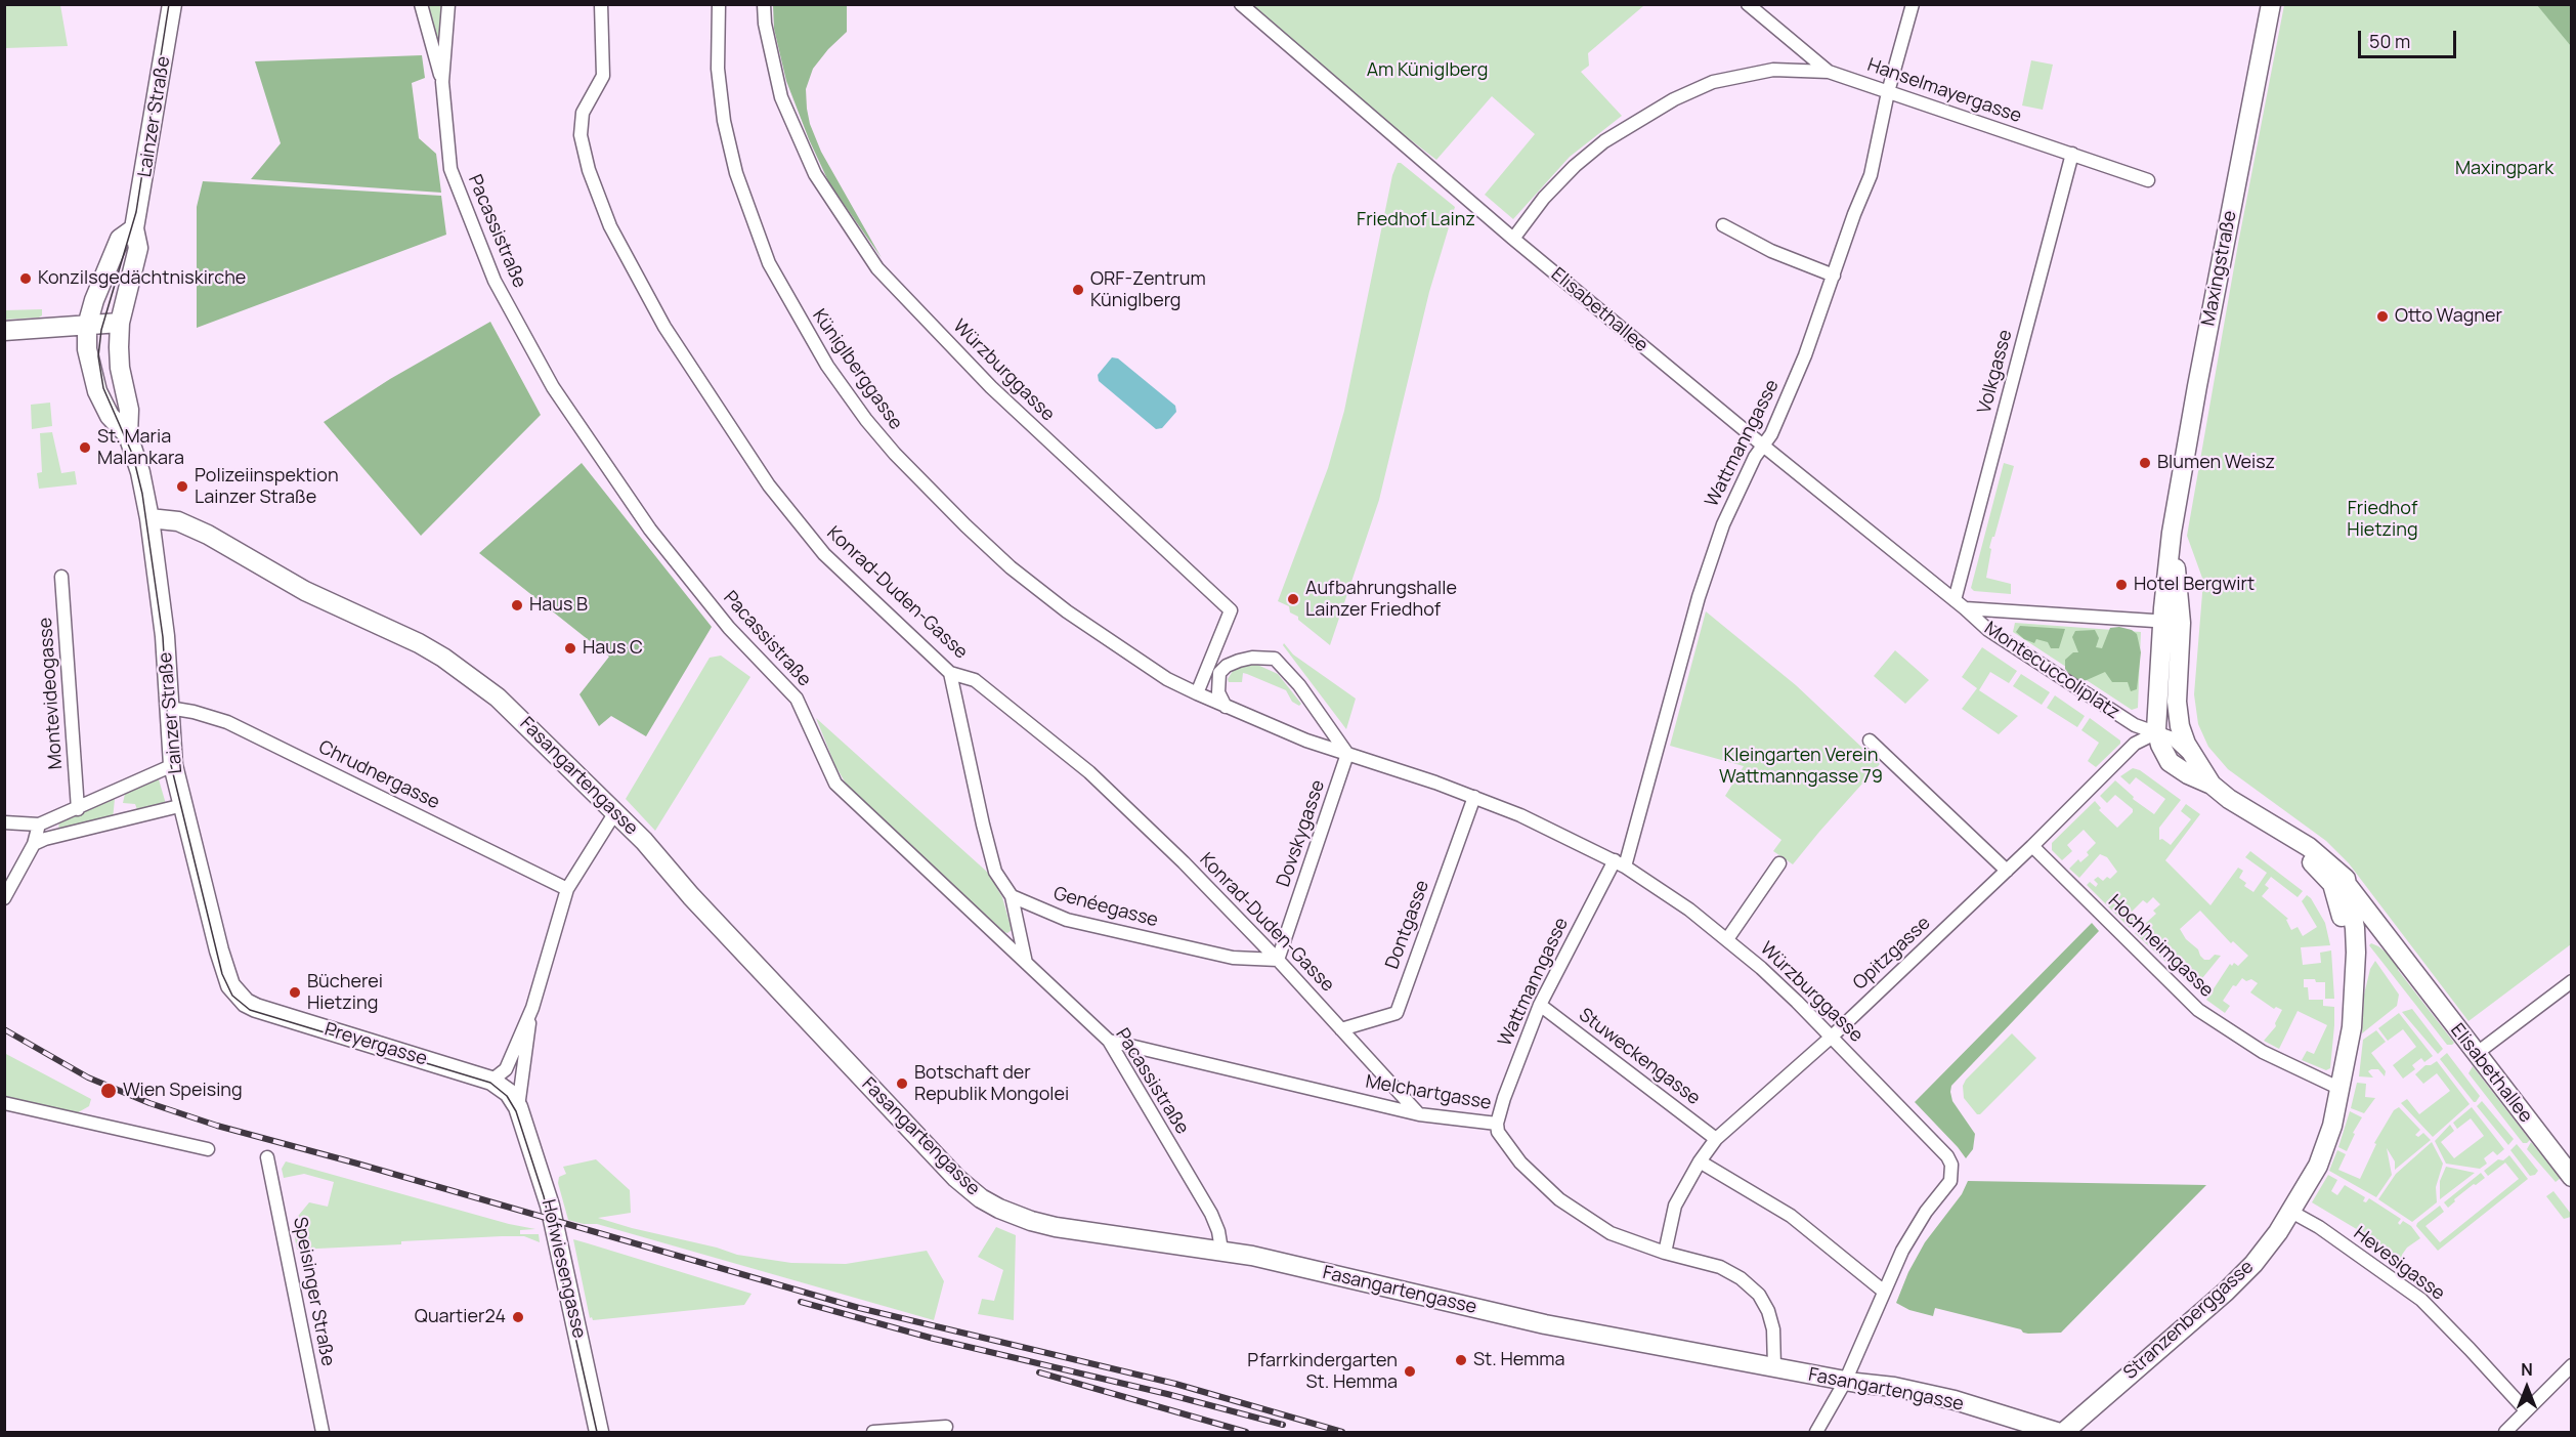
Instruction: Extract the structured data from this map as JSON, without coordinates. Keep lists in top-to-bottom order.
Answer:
{
  "streets": {
    "main road": [
      "Lainzer Straße",
      "Maxingstraße",
      "Elisabethallee",
      "Fasangartengasse",
      "Preyergasse",
      "Hofwiesengasse",
      "Stranzenberggasse"
    ],
    "street": [
      "Hanselmayergasse",
      "Pacassistraße",
      "Küniglberggasse",
      "Würzburggasse",
      "Volkgasse",
      "Wattmanngasse",
      "Konrad-Duden-Gasse",
      "Montecuccoliplatz",
      "Montevideogasse",
      "Chrudnergasse",
      "Dovskygasse",
      "Genéegasse",
      "Dontgasse",
      "Hochheimgasse",
      "Opitzgasse",
      "Stuweckengasse",
      "Melchartgasse",
      "Hevesigasse",
      "Speisinger Straße"
    ]
  },
  "crossings": [
    ["Hanselmayergasse", "Volkgasse"],
    ["Hanselmayergasse", "Wattmanngasse"],
    ["Lainzer Straße", "Chrudnergasse"],
    ["Lainzer Straße", "Fasangartengasse"],
    ["Lainzer Straße", "Preyergasse"],
    ["Pacassistraße", "Fasangartengasse"],
    ["Pacassistraße", "Melchartgasse"],
    ["Maxingstraße", "Montecuccoliplatz"],
    ["Elisabethallee", "Volkgasse"],
    ["Elisabethallee", "Wattmanngasse"],
    ["Elisabethallee", "Montecuccoliplatz"],
    ["Elisabethallee", "Stranzenberggasse"],
    ["Küniglberggasse", "Würzburggasse"],
    ["Würzburggasse", "Wattmanngasse"],
    ["Würzburggasse", "Fasangartengasse"],
    ["Würzburggasse", "Dovskygasse"],
    ["Würzburggasse", "Dontgasse"],
    ["Würzburggasse", "Opitzgasse"],
    ["Volkgasse", "Montecuccoliplatz"],
    ["Wattmanngasse", "Stuweckengasse"],
    ["Wattmanngasse", "Melchartgasse"],
    ["Konrad-Duden-Gasse", "Dovskygasse"],
    ["Konrad-Duden-Gasse", "Genéegasse"],
    ["Konrad-Duden-Gasse", "Dontgasse"],
    ["Konrad-Duden-Gasse", "Melchartgasse"],
    ["Montecuccoliplatz", "Opitzgasse"],
    ["Chrudnergasse", "Hofwiesengasse"],
    ["Fasangartengasse", "Melchartgasse"],
    ["Fasangartengasse", "Hofwiesengasse"],
    ["Dovskygasse", "Genéegasse"],
    ["Hochheimgasse", "Opitzgasse"],
    ["Hochheimgasse", "Stranzenberggasse"],
    ["Opitzgasse", "Stuweckengasse"],
    ["Opitzgasse", "Melchartgasse"],
    ["Preyergasse", "Hofwiesengasse"],
    ["Hevesigasse", "Stranzenberggasse"]
  ],
  "parks": [
    "Am Küniglberg",
    "Maxingpark",
    "Friedhof Lainz",
    "Friedhof Hietzing",
    "Kleingarten Verein Wattmanngasse 79"
  ],
  "places": [
    "Konzilsgedächtniskirche",
    "ORF-Zentrum Küniglberg",
    "Otto Wagner",
    "St. Maria Malankara",
    "Blumen Weisz",
    "Polizeiinspektion Lainzer Straße",
    "Hotel Bergwirt",
    "Aufbahrungshalle Lainzer Friedhof",
    "Haus B",
    "Haus C",
    "Bücherei Hietzing",
    "Botschaft der Republik Mongolei",
    "Wien Speising",
    "Quartier24",
    "St. Hemma",
    "Pfarrkindergarten St. Hemma"
  ],
  "scale_bar": "50 m",
  "north": "top"
}
